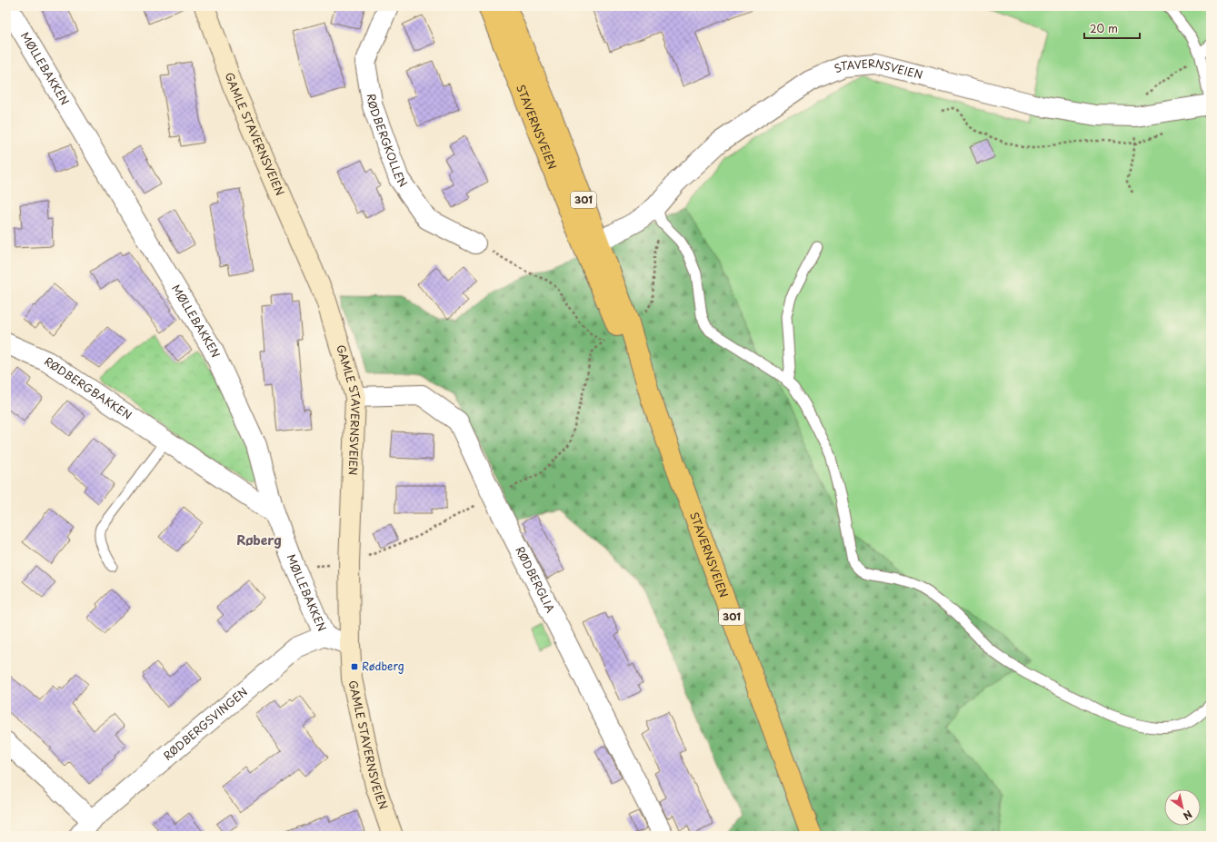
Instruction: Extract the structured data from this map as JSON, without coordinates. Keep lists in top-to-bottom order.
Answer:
{
  "streets": {
    "main road": ["STAVERNSVEIEN", "301"],
    "street": [
      "MØLLEBAKKEN",
      "GAMLE STAVERNSVEIEN",
      "RØDBERGKOLLEN",
      "RØDBERGBAKKEN",
      "RØDBERGLIA",
      "RØDBERGSVINGEN"
    ]
  },
  "crossings": [
    ["MØLLEBAKKEN", "GAMLE STAVERNSVEIEN"],
    ["MØLLEBAKKEN", "RØDBERGBAKKEN"],
    ["MØLLEBAKKEN", "RØDBERGSVINGEN"],
    ["GAMLE STAVERNSVEIEN", "RØDBERGLIA"]
  ],
  "districts": ["Røberg"],
  "places": {
    "transit": ["Rødberg"]
  },
  "scale_bar": "20 m",
  "north": "bottom right"
}
